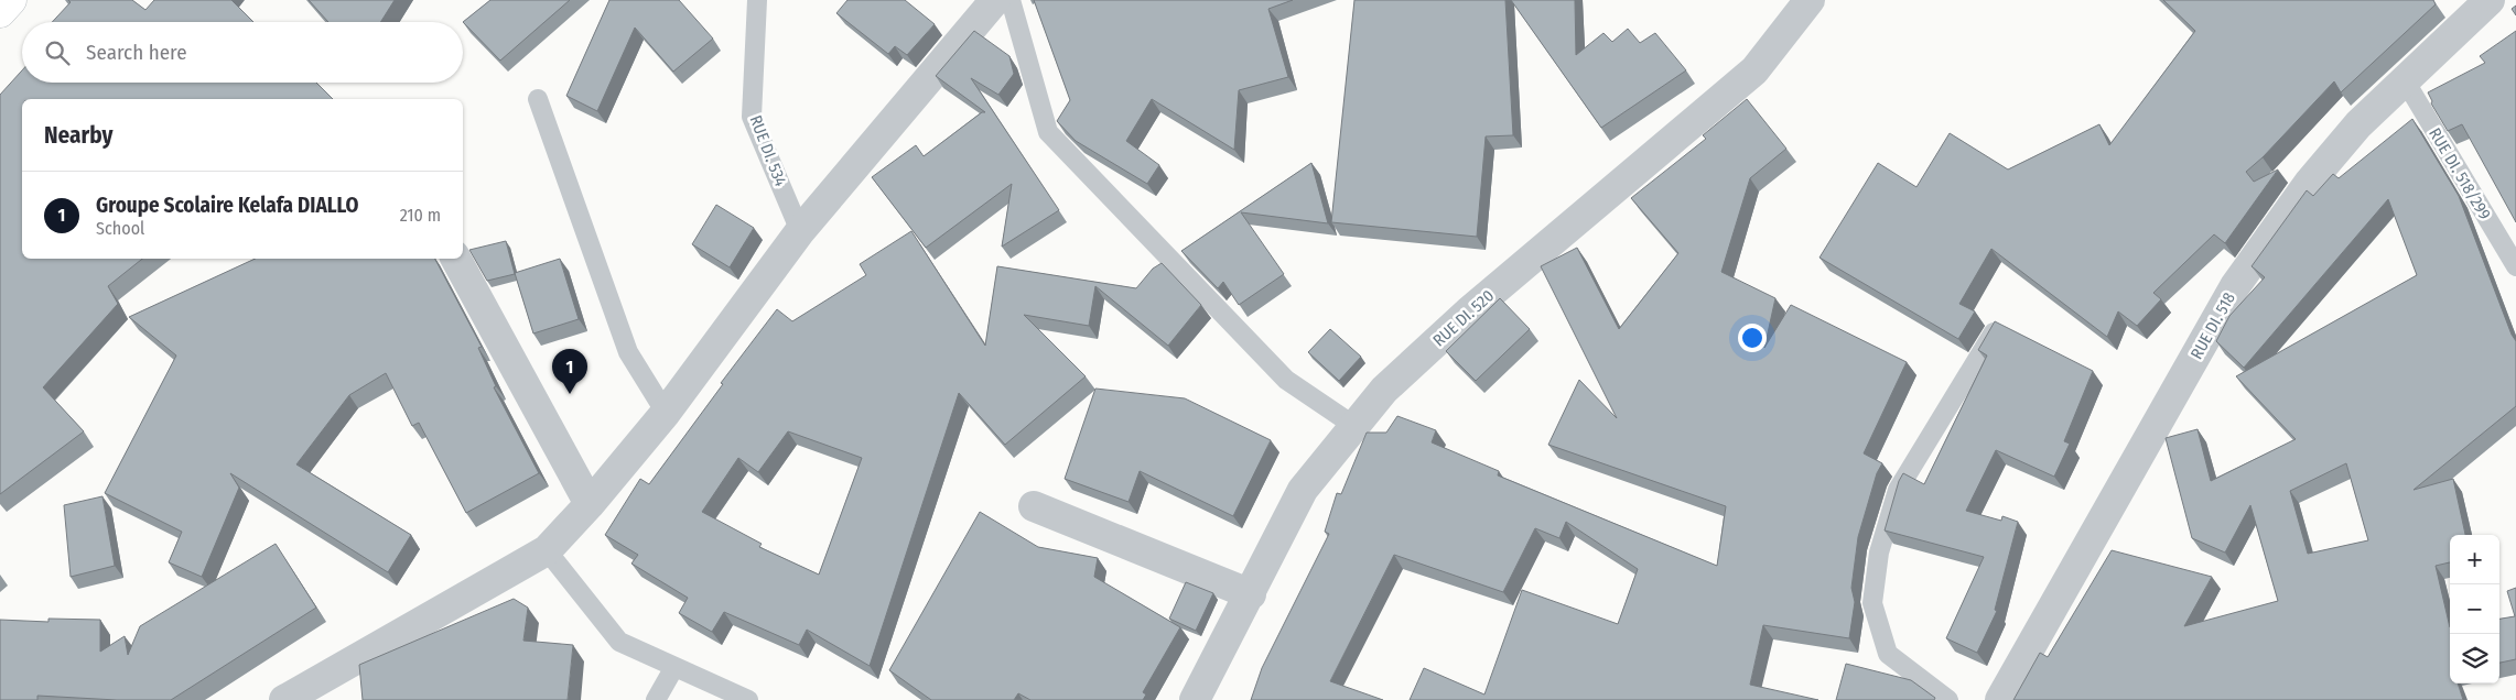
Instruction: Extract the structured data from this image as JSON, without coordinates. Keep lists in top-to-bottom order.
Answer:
{
  "streets": {
    "street": ["RUE DI. 520", "RUE DI. 518"],
    "lane": ["RUE DI. 534", "RUE DI. 518/299"]
  },
  "crossings": [
    ["RUE DI. 518/299", "RUE DI. 518"]
  ],
  "page": {
    "search": "Search here",
    "heading": "Nearby",
    "list": [
      {
        "mark": "1",
        "name": "Groupe Scolaire Kelafa DIALLO",
        "note": "School",
        "value": "210 m"
      }
    ],
    "pins": "1",
    "map_buttons": ["+", "−"]
  }
}
